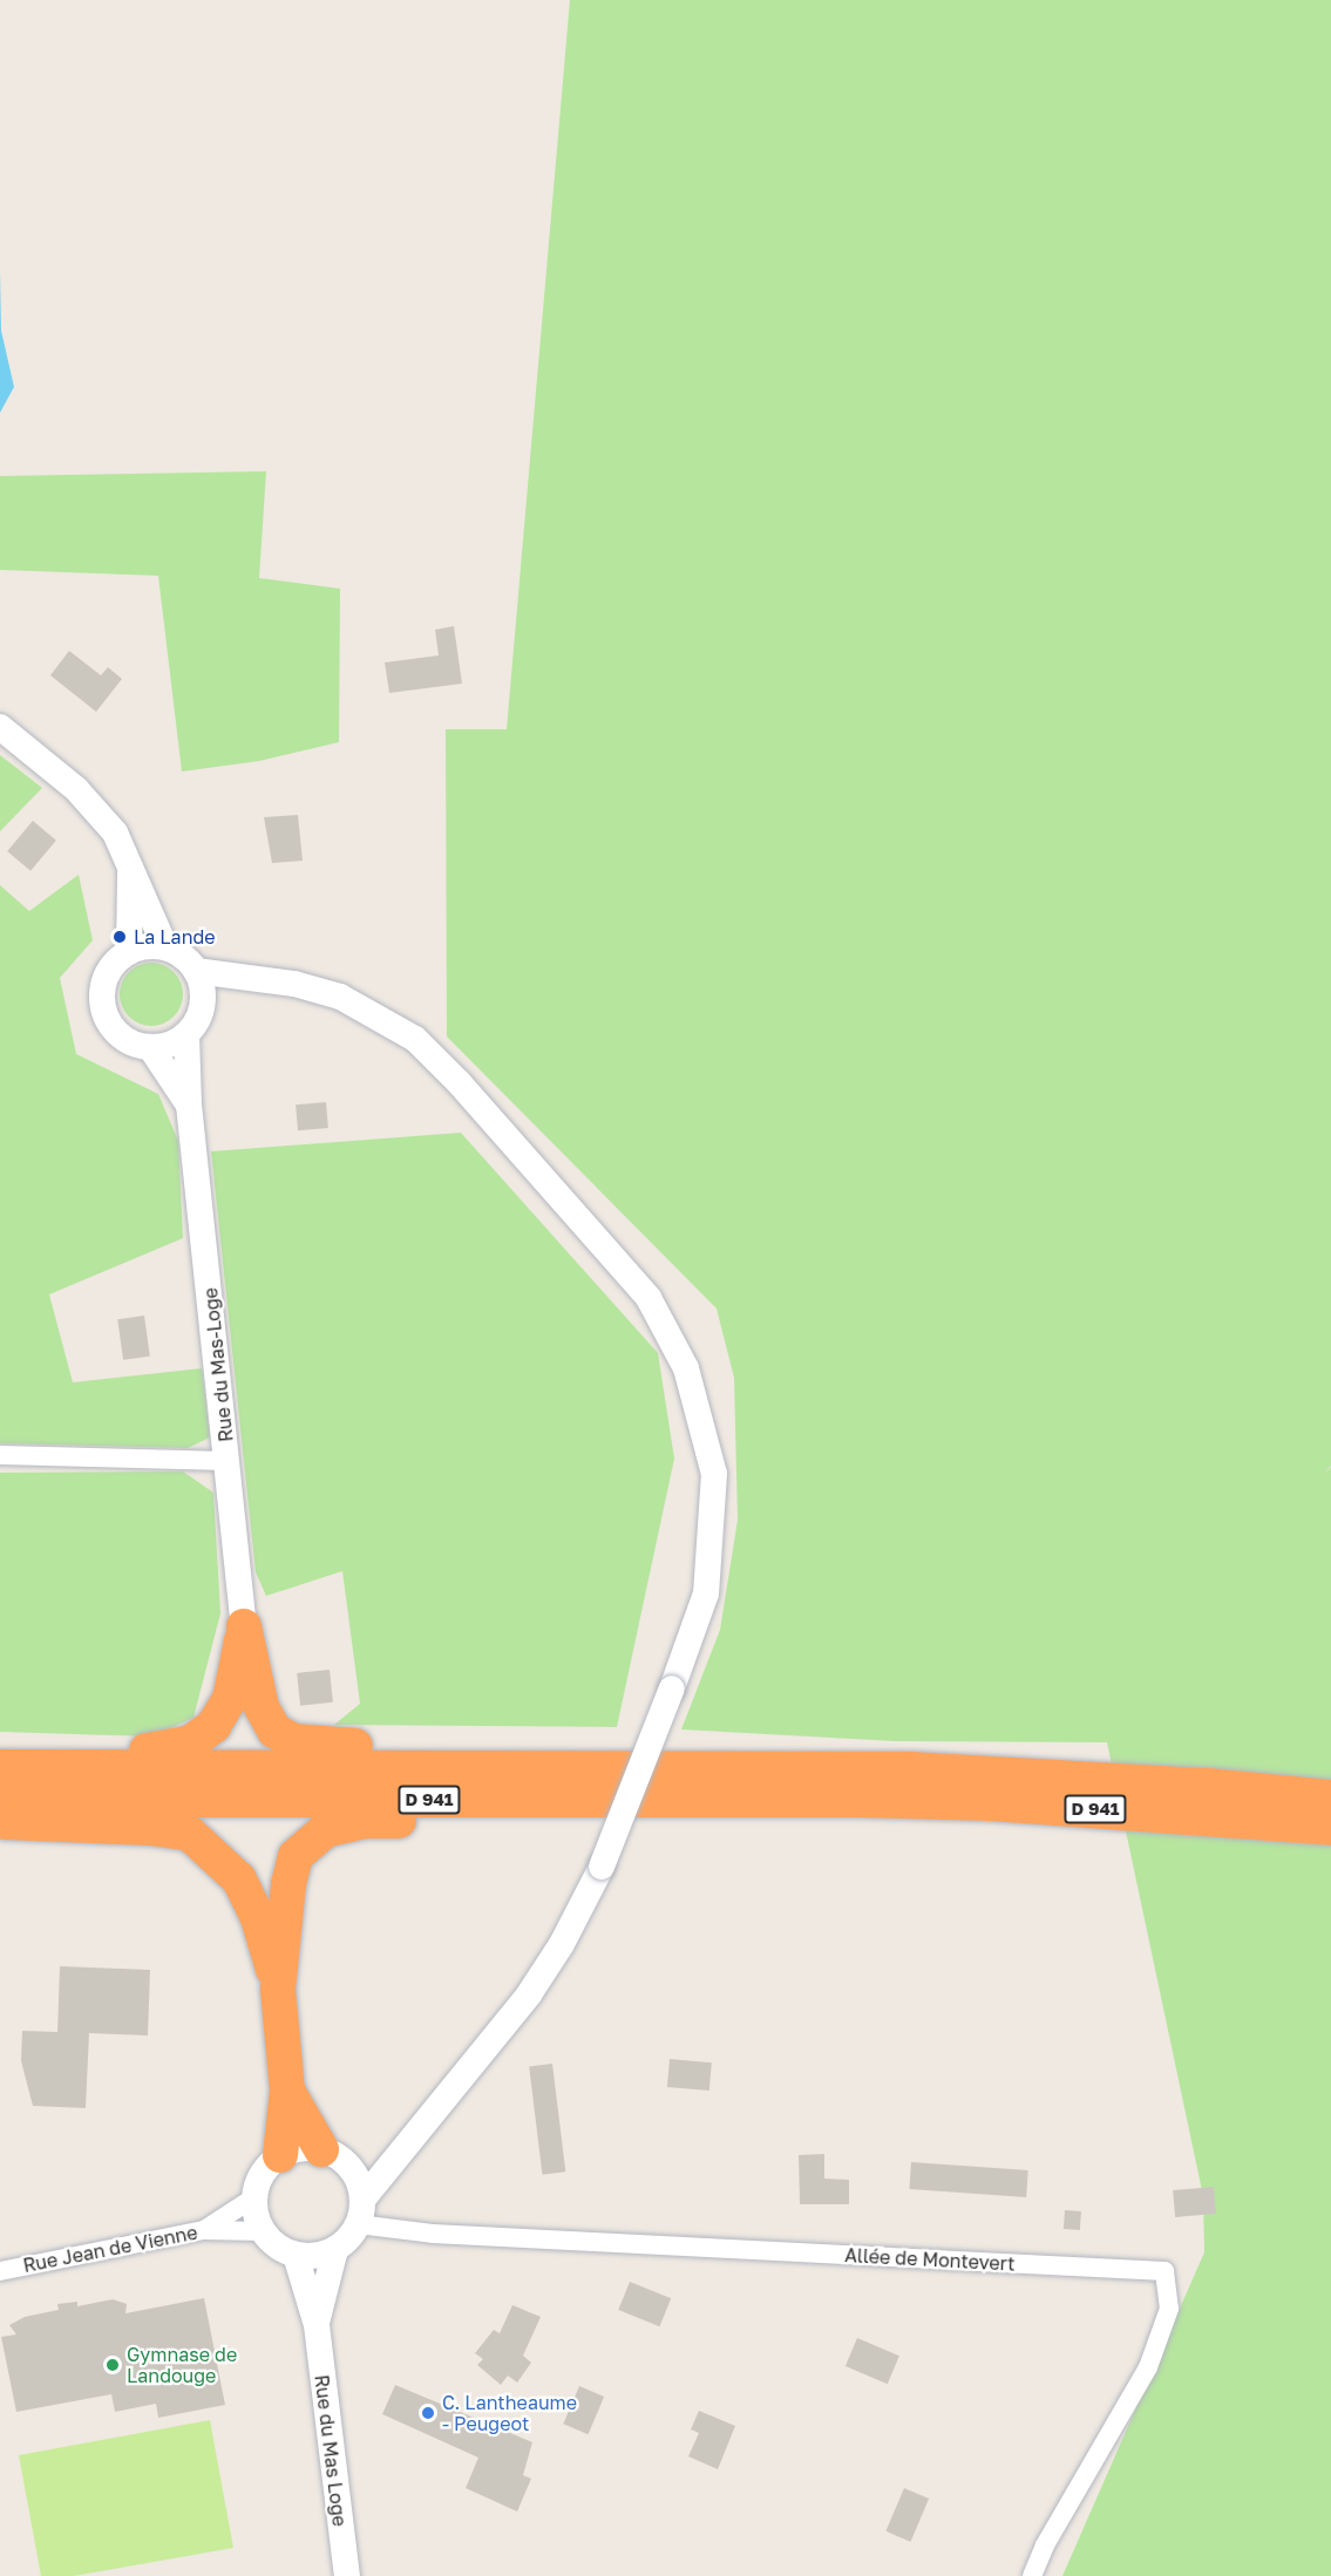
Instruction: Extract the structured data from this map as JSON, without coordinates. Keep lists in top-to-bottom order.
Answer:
{
  "streets": {
    "highway": ["D 941"],
    "main road": ["Rue du Mas-Loge", "Rue du Mas Loge"],
    "street": ["Rue Jean de Vienne", "Allée de Montevert"]
  },
  "crossings": [
    ["Rue Jean de Vienne", "Allée de Montevert"],
    ["Rue Jean de Vienne", "Rue du Mas Loge"],
    ["Allée de Montevert", "Rue du Mas Loge"]
  ],
  "places": ["La Lande", "Gymnase de Landouge", "C. Lantheaume - Peugeot"]
}
